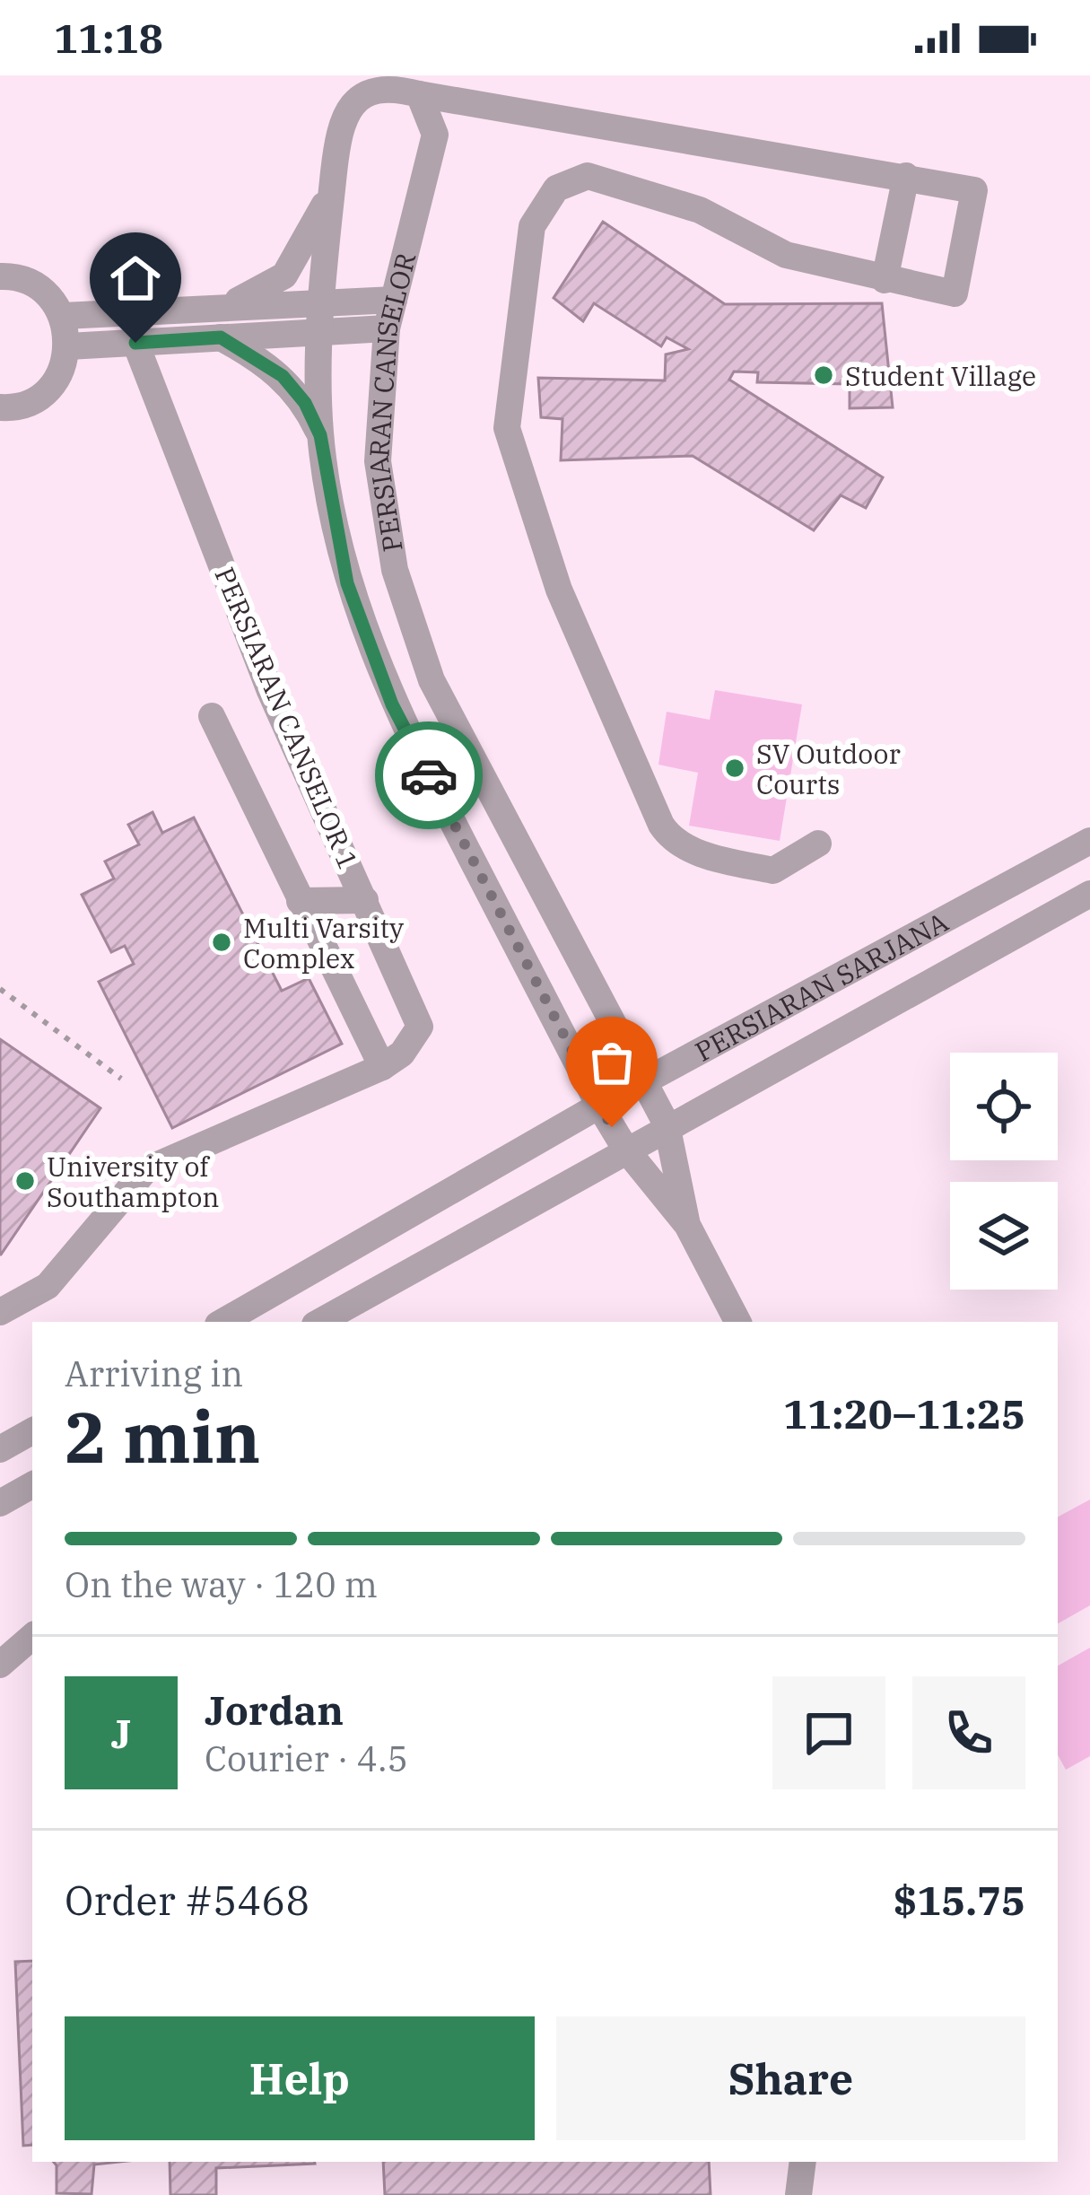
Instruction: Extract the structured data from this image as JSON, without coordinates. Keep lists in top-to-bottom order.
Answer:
{
  "streets": {
    "street": ["PERSIARAN CANSELOR", "PERSIARAN CANSELOR 1", "PERSIARAN SARJANA"]
  },
  "crossings": [
    ["PERSIARAN CANSELOR", "PERSIARAN SARJANA"]
  ],
  "places": [
    "Student Village",
    "SV Outdoor Courts",
    "Multi Varsity Complex",
    "University of Southampton"
  ],
  "page": {
    "status": "11:18",
    "heading": ["2 min", "Arriving in", "11:20–11:25"],
    "panel": [
      "Jordan",
      "Courier · 4.5",
      "Order #5468",
      "$15.75"
    ],
    "bar": "On the way · 120 m",
    "round": "J",
    "buttons": ["Help", "Share"]
  }
}
